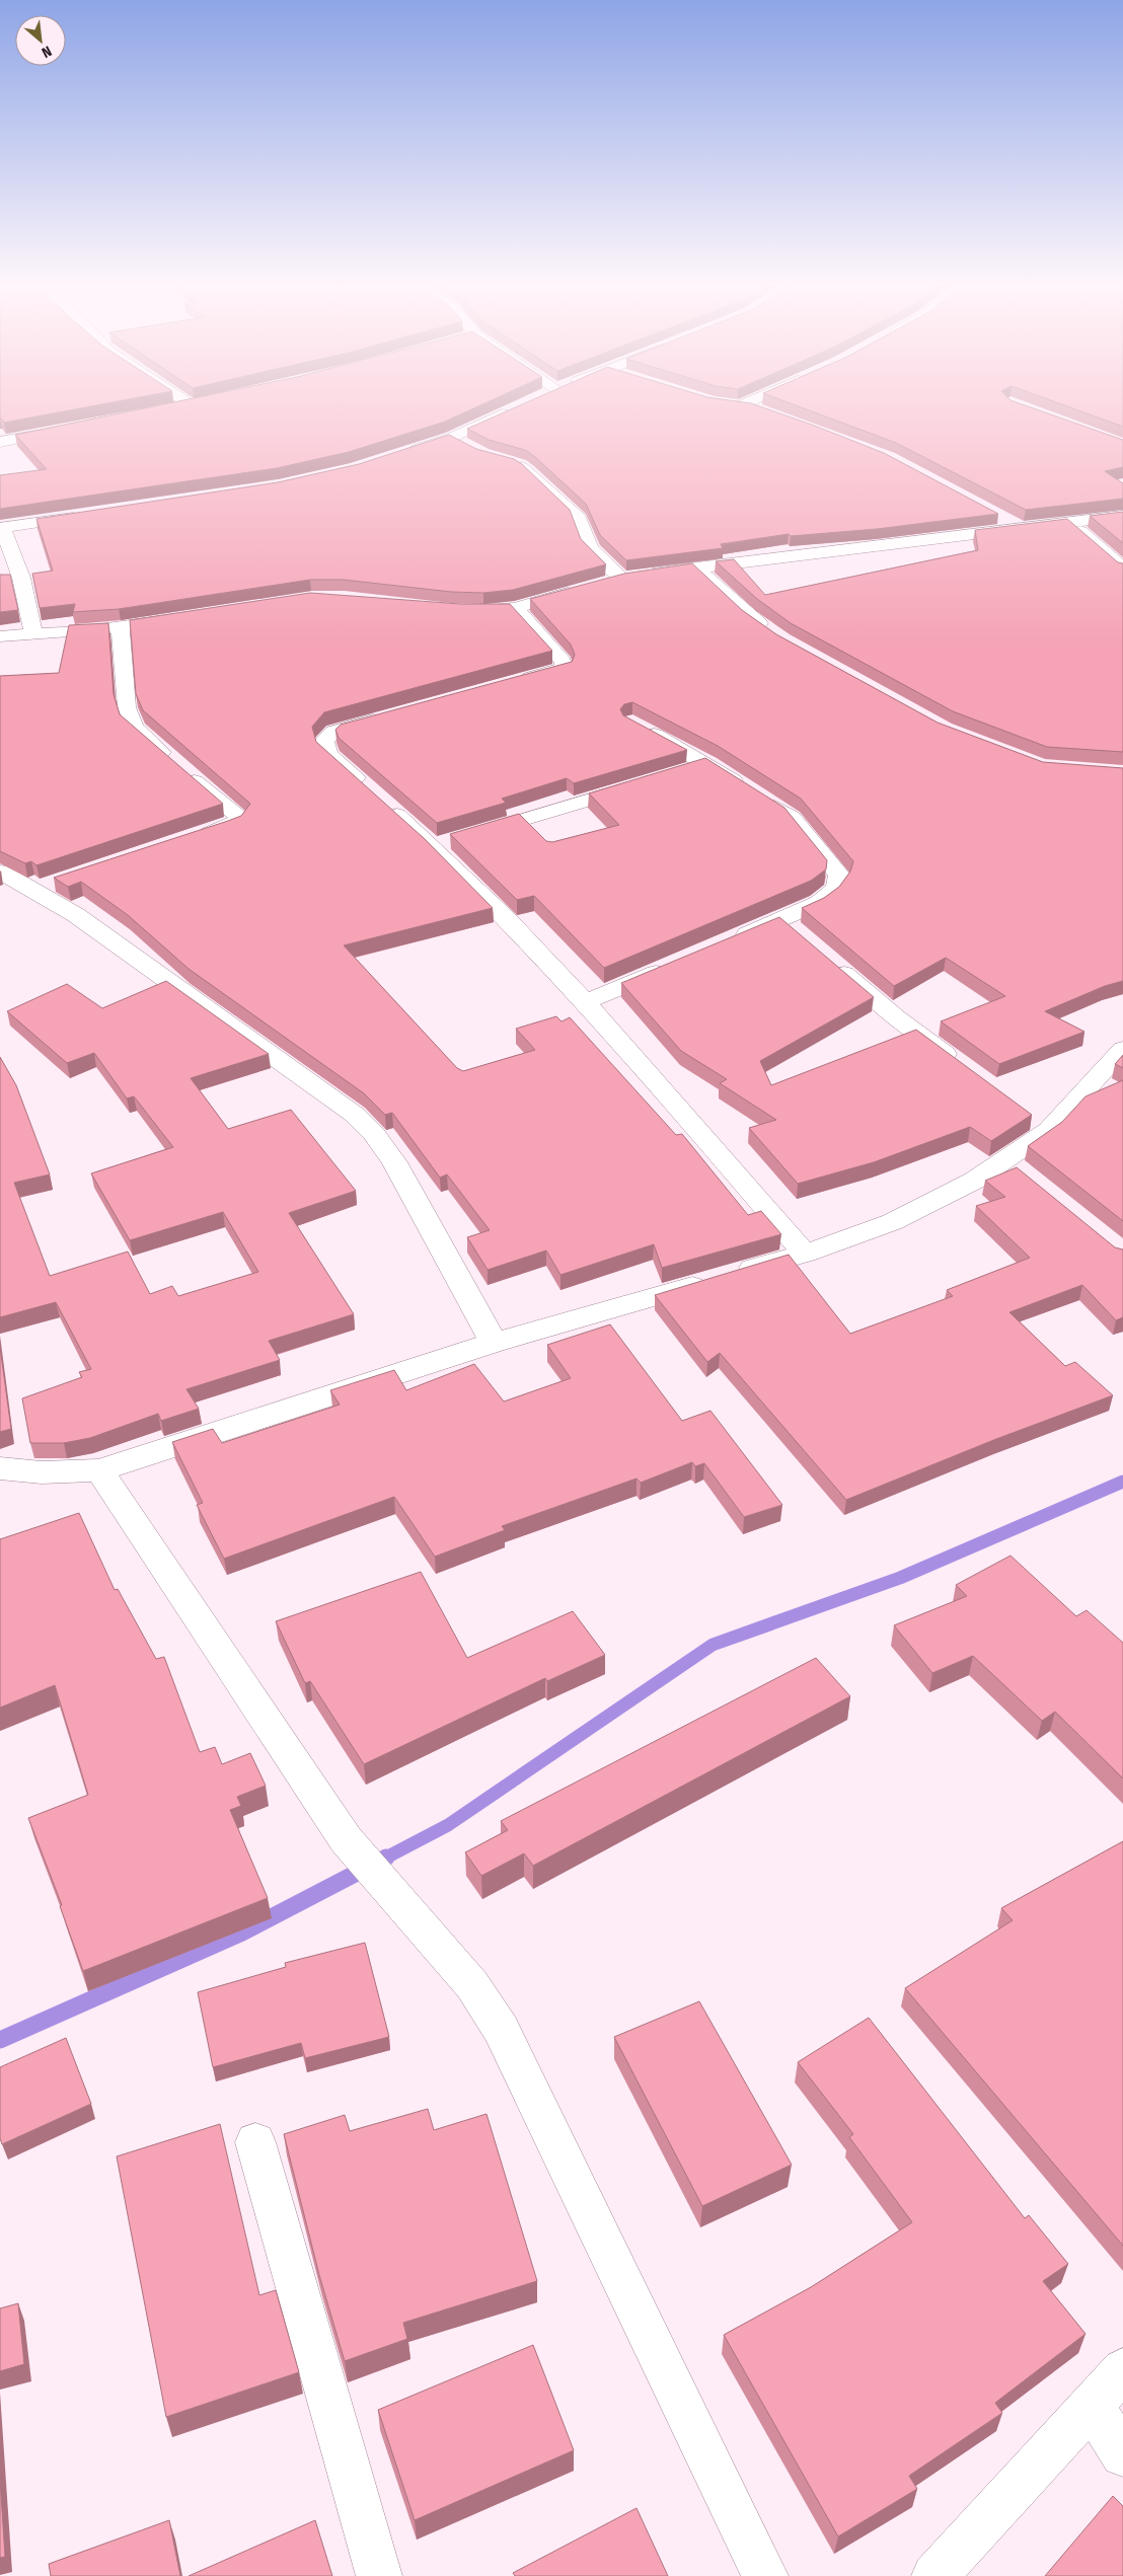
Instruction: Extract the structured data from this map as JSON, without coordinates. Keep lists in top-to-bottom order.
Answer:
{
  "north": "bottom right"
}
